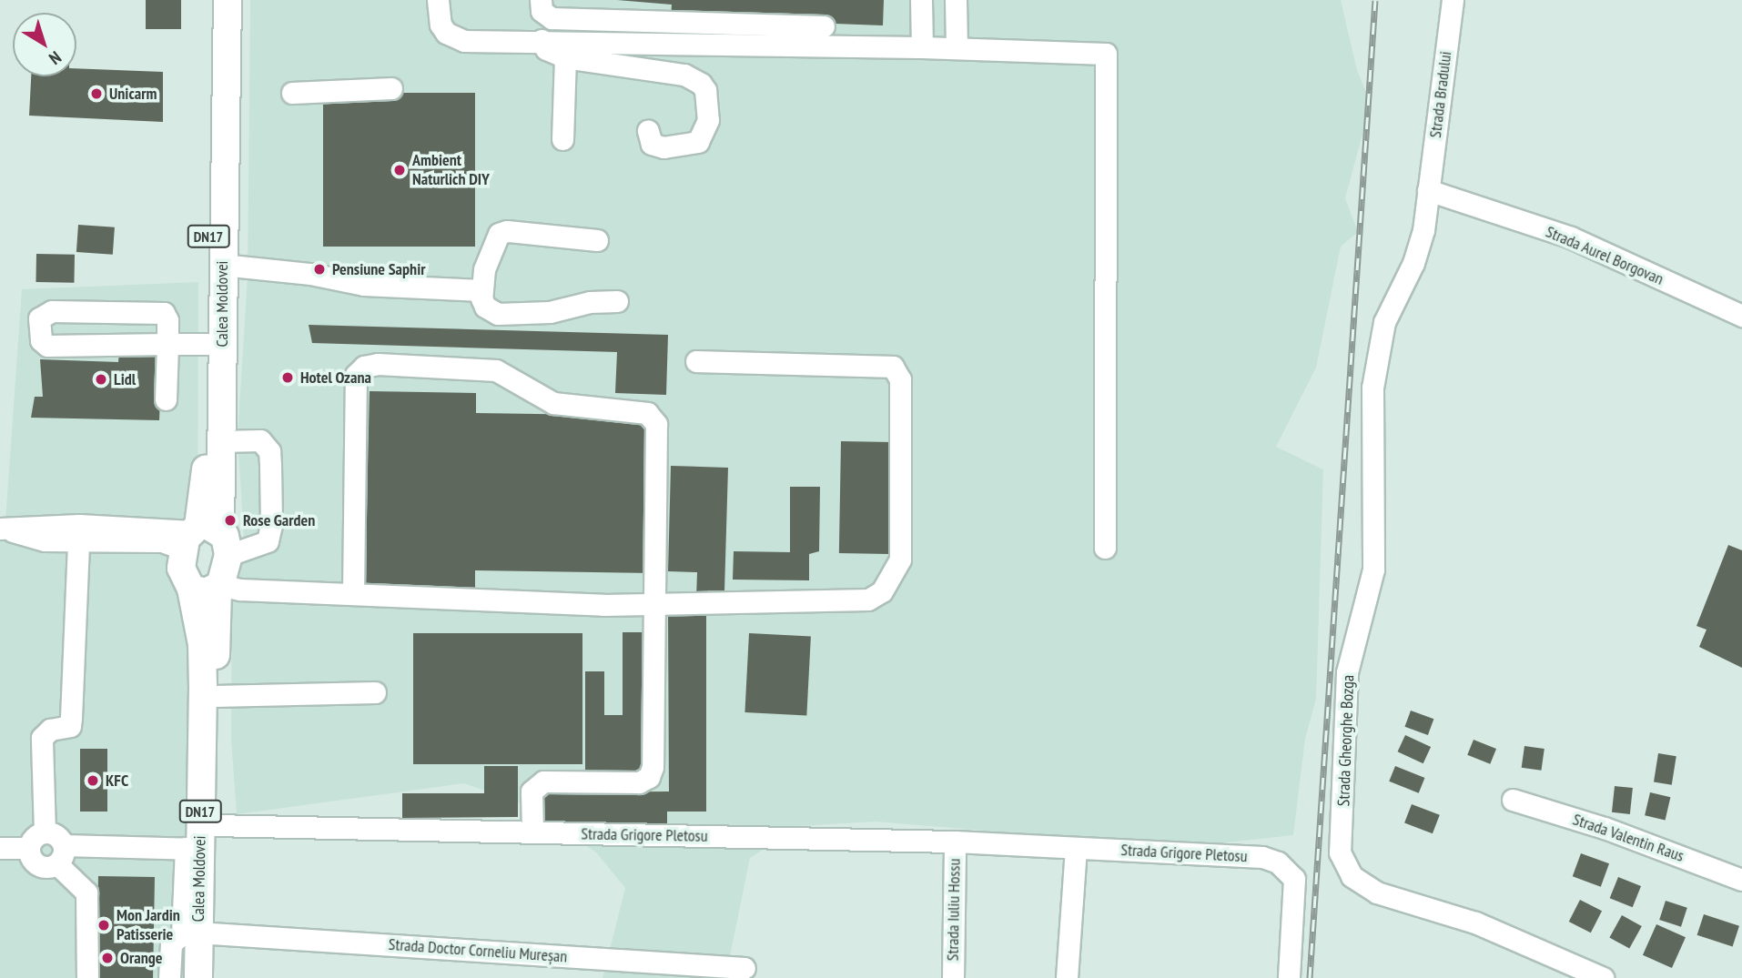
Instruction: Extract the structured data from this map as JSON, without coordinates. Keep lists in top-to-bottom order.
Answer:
{
  "streets": {
    "main road": ["DN17", "Calea Moldovei"],
    "street": [
      "Strada Bradului",
      "Strada Aurel Borgovan",
      "Strada Gheorghe Bozga",
      "Strada Grigore Pletosu",
      "Strada Valentin Raus",
      "Strada Iuliu Hossu",
      "Strada Doctor Corneliu Mureșan"
    ]
  },
  "crossings": [
    ["Strada Bradului", "Strada Aurel Borgovan"],
    ["Strada Bradului", "Strada Gheorghe Bozga"],
    ["Strada Aurel Borgovan", "Strada Gheorghe Bozga"],
    ["Calea Moldovei", "Strada Grigore Pletosu"],
    ["Calea Moldovei", "Strada Doctor Corneliu Mureșan"],
    ["Strada Grigore Pletosu", "Strada Iuliu Hossu"]
  ],
  "places": [
    "Unicarm",
    "Ambient Naturlich DIY",
    "Pensiune Saphir",
    "Hotel Ozana",
    "Lidl",
    "Rose Garden",
    "KFC",
    "Mon Jardin Patisserie",
    "Orange"
  ],
  "north": "bottom right"
}
